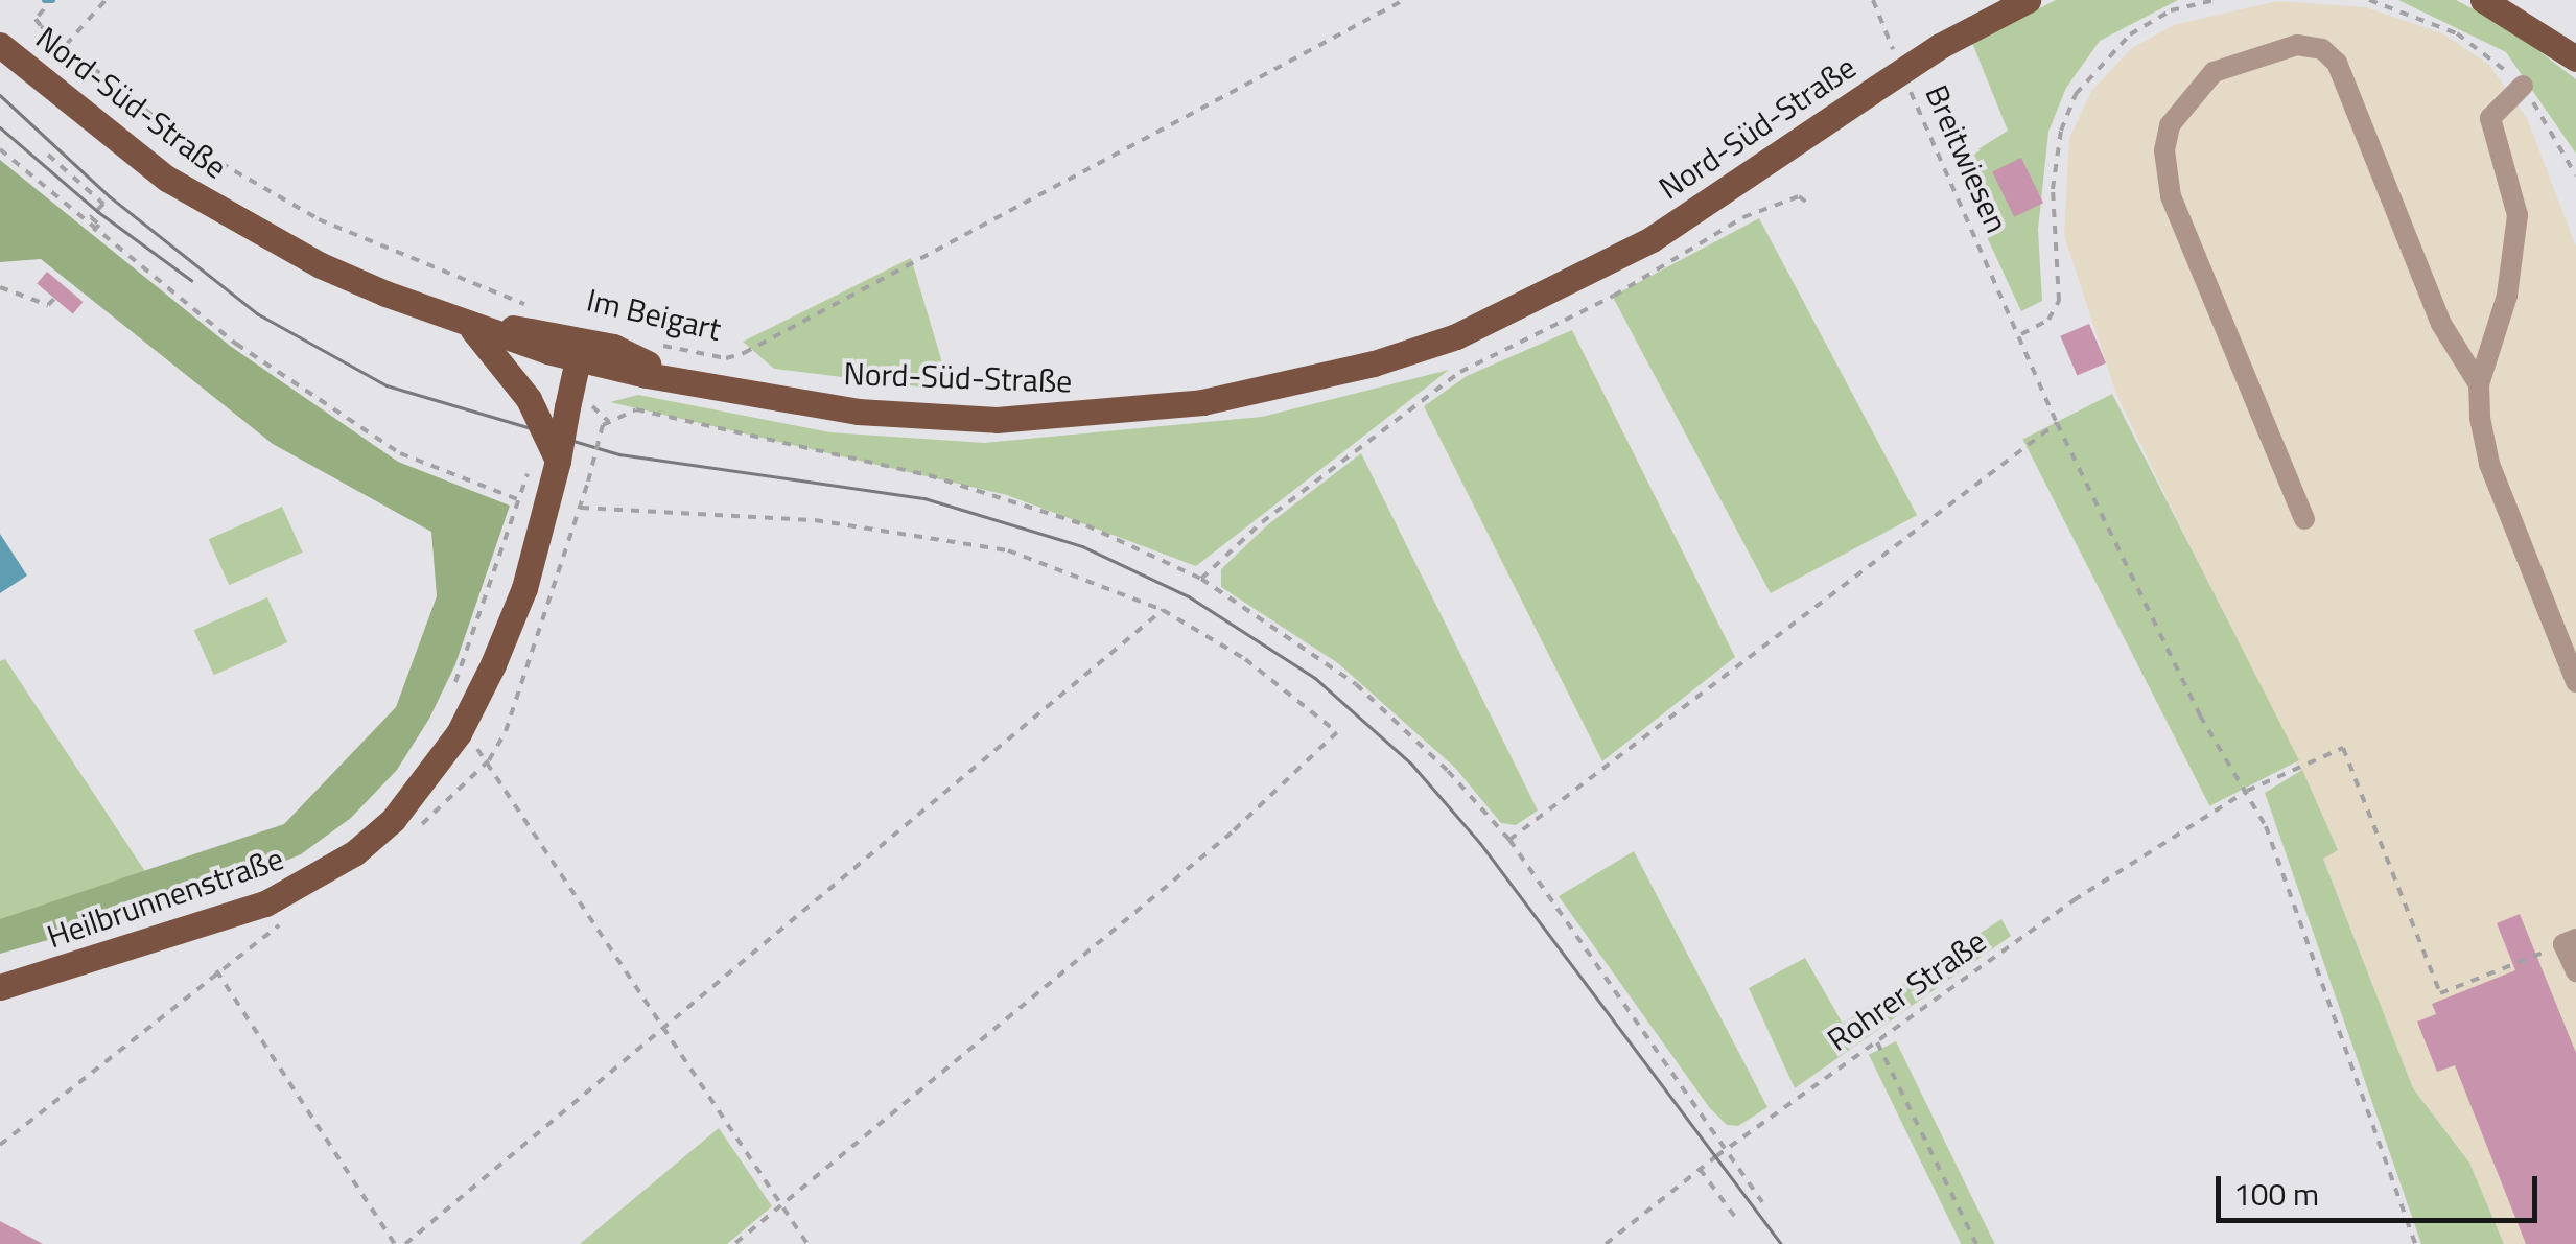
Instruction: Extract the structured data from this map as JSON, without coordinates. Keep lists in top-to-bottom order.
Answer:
{
  "streets": {
    "main road": ["Nord-Süd-Straße", "Heilbrunnenstraße"],
    "path": ["Breitwiesen", "Im Beigart", "Rohrer Straße"]
  },
  "crossings": [
    ["Nord-Süd-Straße", "Heilbrunnenstraße"],
    ["Breitwiesen", "Rohrer Straße"]
  ],
  "scale_bar": "100 m"
}
